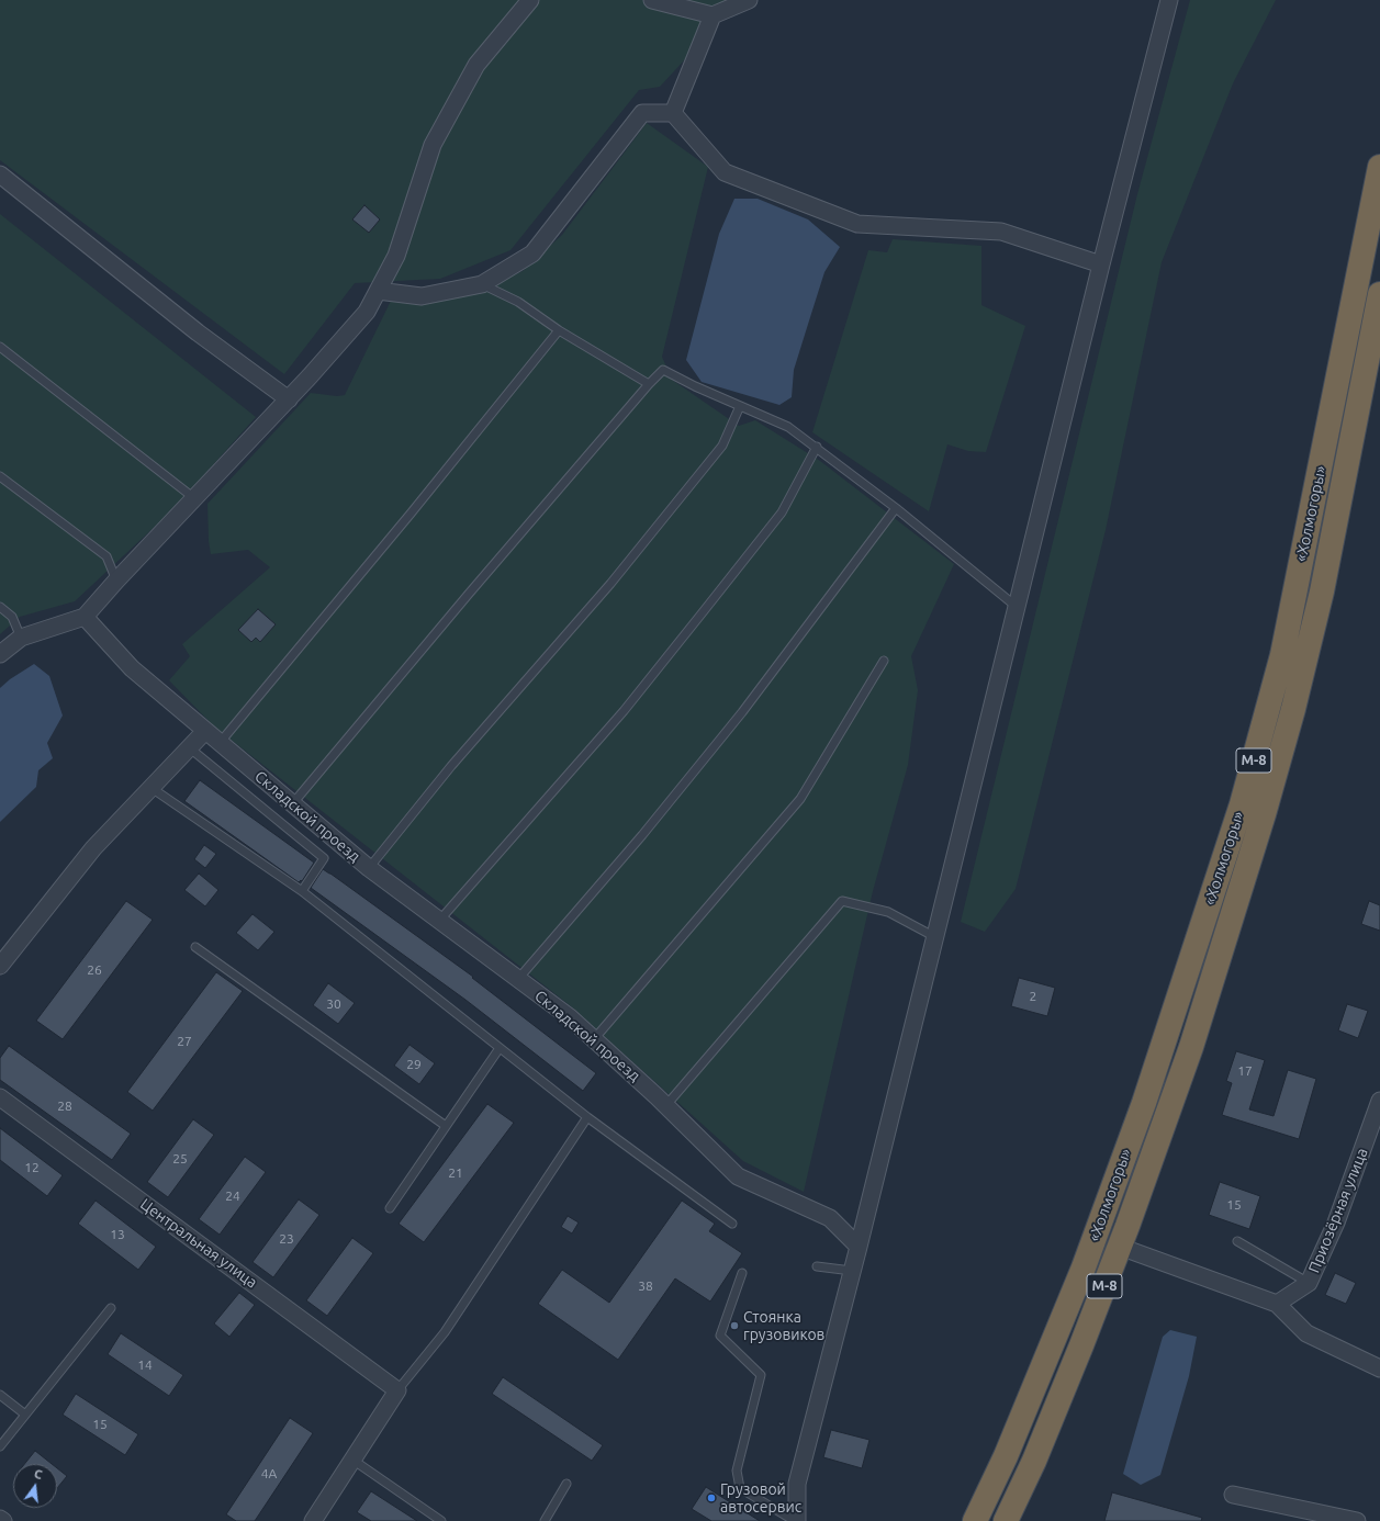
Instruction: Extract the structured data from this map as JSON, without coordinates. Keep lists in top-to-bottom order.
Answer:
{
  "streets": {
    "highway": ["«Холмогоры»", "М-8"],
    "street": ["Складской проезд", "Приозёрная улица", "Центральная улица"]
  },
  "places": ["Стоянка грузовиков", "Грузовой автосервис"],
  "house_numbers": [
    "26",
    "2",
    "30",
    "27",
    "29",
    "17",
    "28",
    "25",
    "12",
    "21",
    "24",
    "15",
    "13",
    "23",
    "38",
    "14",
    "15",
    "4А"
  ],
  "north": "top"
}
